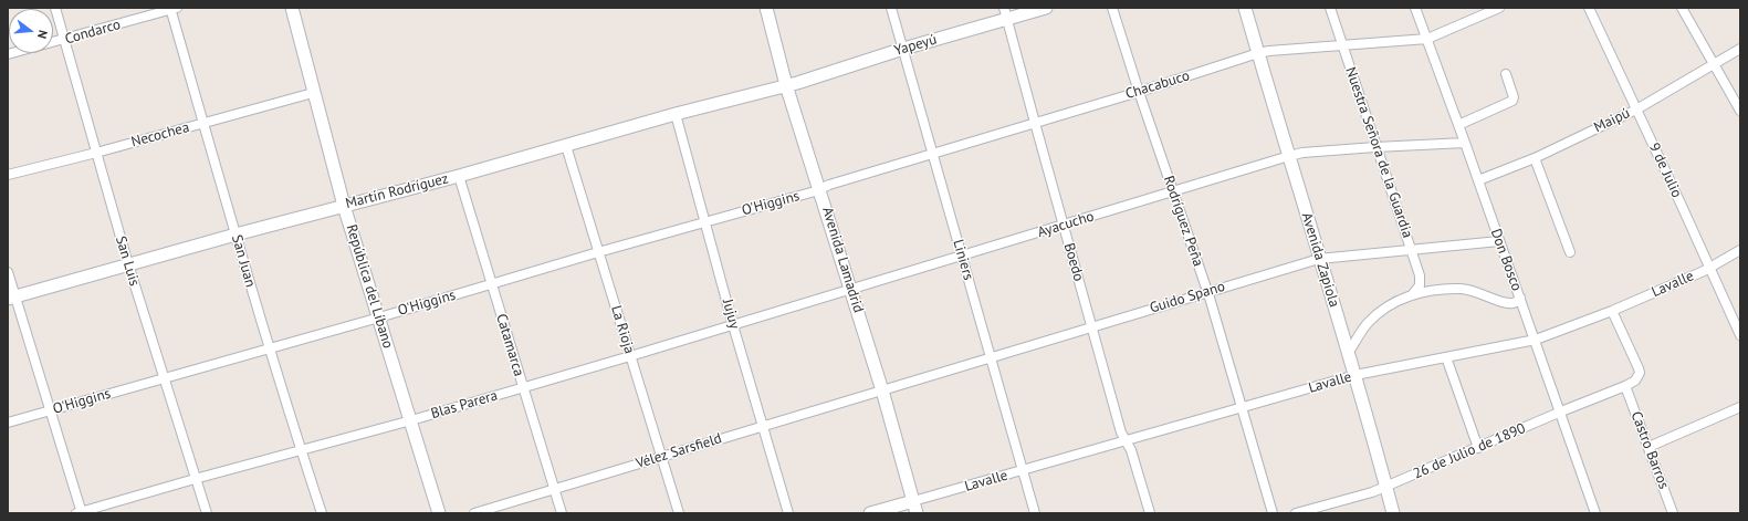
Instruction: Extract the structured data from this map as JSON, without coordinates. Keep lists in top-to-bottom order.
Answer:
{
  "streets": {
    "street": [
      "Condarco",
      "Yapeyú",
      "Chacabuco",
      "Maipú",
      "Necochea",
      "Nuestra Señora de la Guardia",
      "9 de Julio",
      "Martín Rodríguez",
      "O'Higgins",
      "Rodríguez Peña",
      "Ayacucho",
      "Avenida Lamadrid",
      "Liniers",
      "Avenida Zapiola",
      "Don Bosco",
      "San Luis",
      "San Juan",
      "Boedo",
      "Lavalle",
      "República del Líbano",
      "Guido Spano",
      "Jujuy",
      "La Rioja",
      "Catamarca",
      "Blas Parera",
      "Castro Barros",
      "Vélez Sarsfield",
      "26 de Julio de 1890"
    ]
  },
  "crossings": [
    ["Condarco", "San Luis"],
    ["Condarco", "San Juan"],
    ["Yapeyú", "Martín Rodríguez"],
    ["Yapeyú", "Avenida Lamadrid"],
    ["Yapeyú", "Liniers"],
    ["Yapeyú", "Boedo"],
    ["Chacabuco", "Nuestra Señora de la Guardia"],
    ["Chacabuco", "O'Higgins"],
    ["Chacabuco", "Rodríguez Peña"],
    ["Chacabuco", "Avenida Lamadrid"],
    ["Chacabuco", "Liniers"],
    ["Chacabuco", "Avenida Zapiola"],
    ["Chacabuco", "Don Bosco"],
    ["Chacabuco", "Boedo"],
    ["Maipú", "9 de Julio"],
    ["Maipú", "Don Bosco"],
    ["Necochea", "San Luis"],
    ["Necochea", "San Juan"],
    ["Necochea", "República del Líbano"],
    ["Nuestra Señora de la Guardia", "Guido Spano"],
    ["9 de Julio", "Lavalle"],
    ["Martín Rodríguez", "Avenida Lamadrid"],
    ["Martín Rodríguez", "San Luis"],
    ["Martín Rodríguez", "San Juan"],
    ["Martín Rodríguez", "República del Líbano"],
    ["Martín Rodríguez", "Jujuy"],
    ["Martín Rodríguez", "La Rioja"],
    ["Martín Rodríguez", "Catamarca"],
    ["O'Higgins", "Avenida Lamadrid"],
    ["O'Higgins", "San Luis"],
    ["O'Higgins", "San Juan"],
    ["O'Higgins", "República del Líbano"],
    ["O'Higgins", "Jujuy"],
    ["O'Higgins", "La Rioja"],
    ["O'Higgins", "Catamarca"],
    ["Rodríguez Peña", "Ayacucho"],
    ["Rodríguez Peña", "Lavalle"],
    ["Rodríguez Peña", "Guido Spano"],
    ["Ayacucho", "Avenida Lamadrid"],
    ["Ayacucho", "Liniers"],
    ["Ayacucho", "Avenida Zapiola"],
    ["Ayacucho", "Boedo"],
    ["Ayacucho", "Blas Parera"],
    ["Avenida Lamadrid", "Lavalle"],
    ["Avenida Lamadrid", "Guido Spano"],
    ["Avenida Lamadrid", "Blas Parera"],
    ["Avenida Lamadrid", "Vélez Sarsfield"],
    ["Liniers", "Lavalle"],
    ["Liniers", "Guido Spano"],
    ["Avenida Zapiola", "Lavalle"],
    ["Avenida Zapiola", "Guido Spano"],
    ["Avenida Zapiola", "26 de Julio de 1890"],
    ["Don Bosco", "Lavalle"],
    ["Don Bosco", "Guido Spano"],
    ["Don Bosco", "26 de Julio de 1890"],
    ["San Luis", "Blas Parera"],
    ["San Juan", "Blas Parera"],
    ["Boedo", "Lavalle"],
    ["Boedo", "Guido Spano"],
    ["Lavalle", "26 de Julio de 1890"],
    ["República del Líbano", "Blas Parera"],
    ["Guido Spano", "Vélez Sarsfield"],
    ["Jujuy", "Blas Parera"],
    ["Jujuy", "Vélez Sarsfield"],
    ["La Rioja", "Blas Parera"],
    ["La Rioja", "Vélez Sarsfield"],
    ["Catamarca", "Blas Parera"],
    ["Catamarca", "Vélez Sarsfield"],
    ["Castro Barros", "26 de Julio de 1890"]
  ],
  "north": "right"
}
